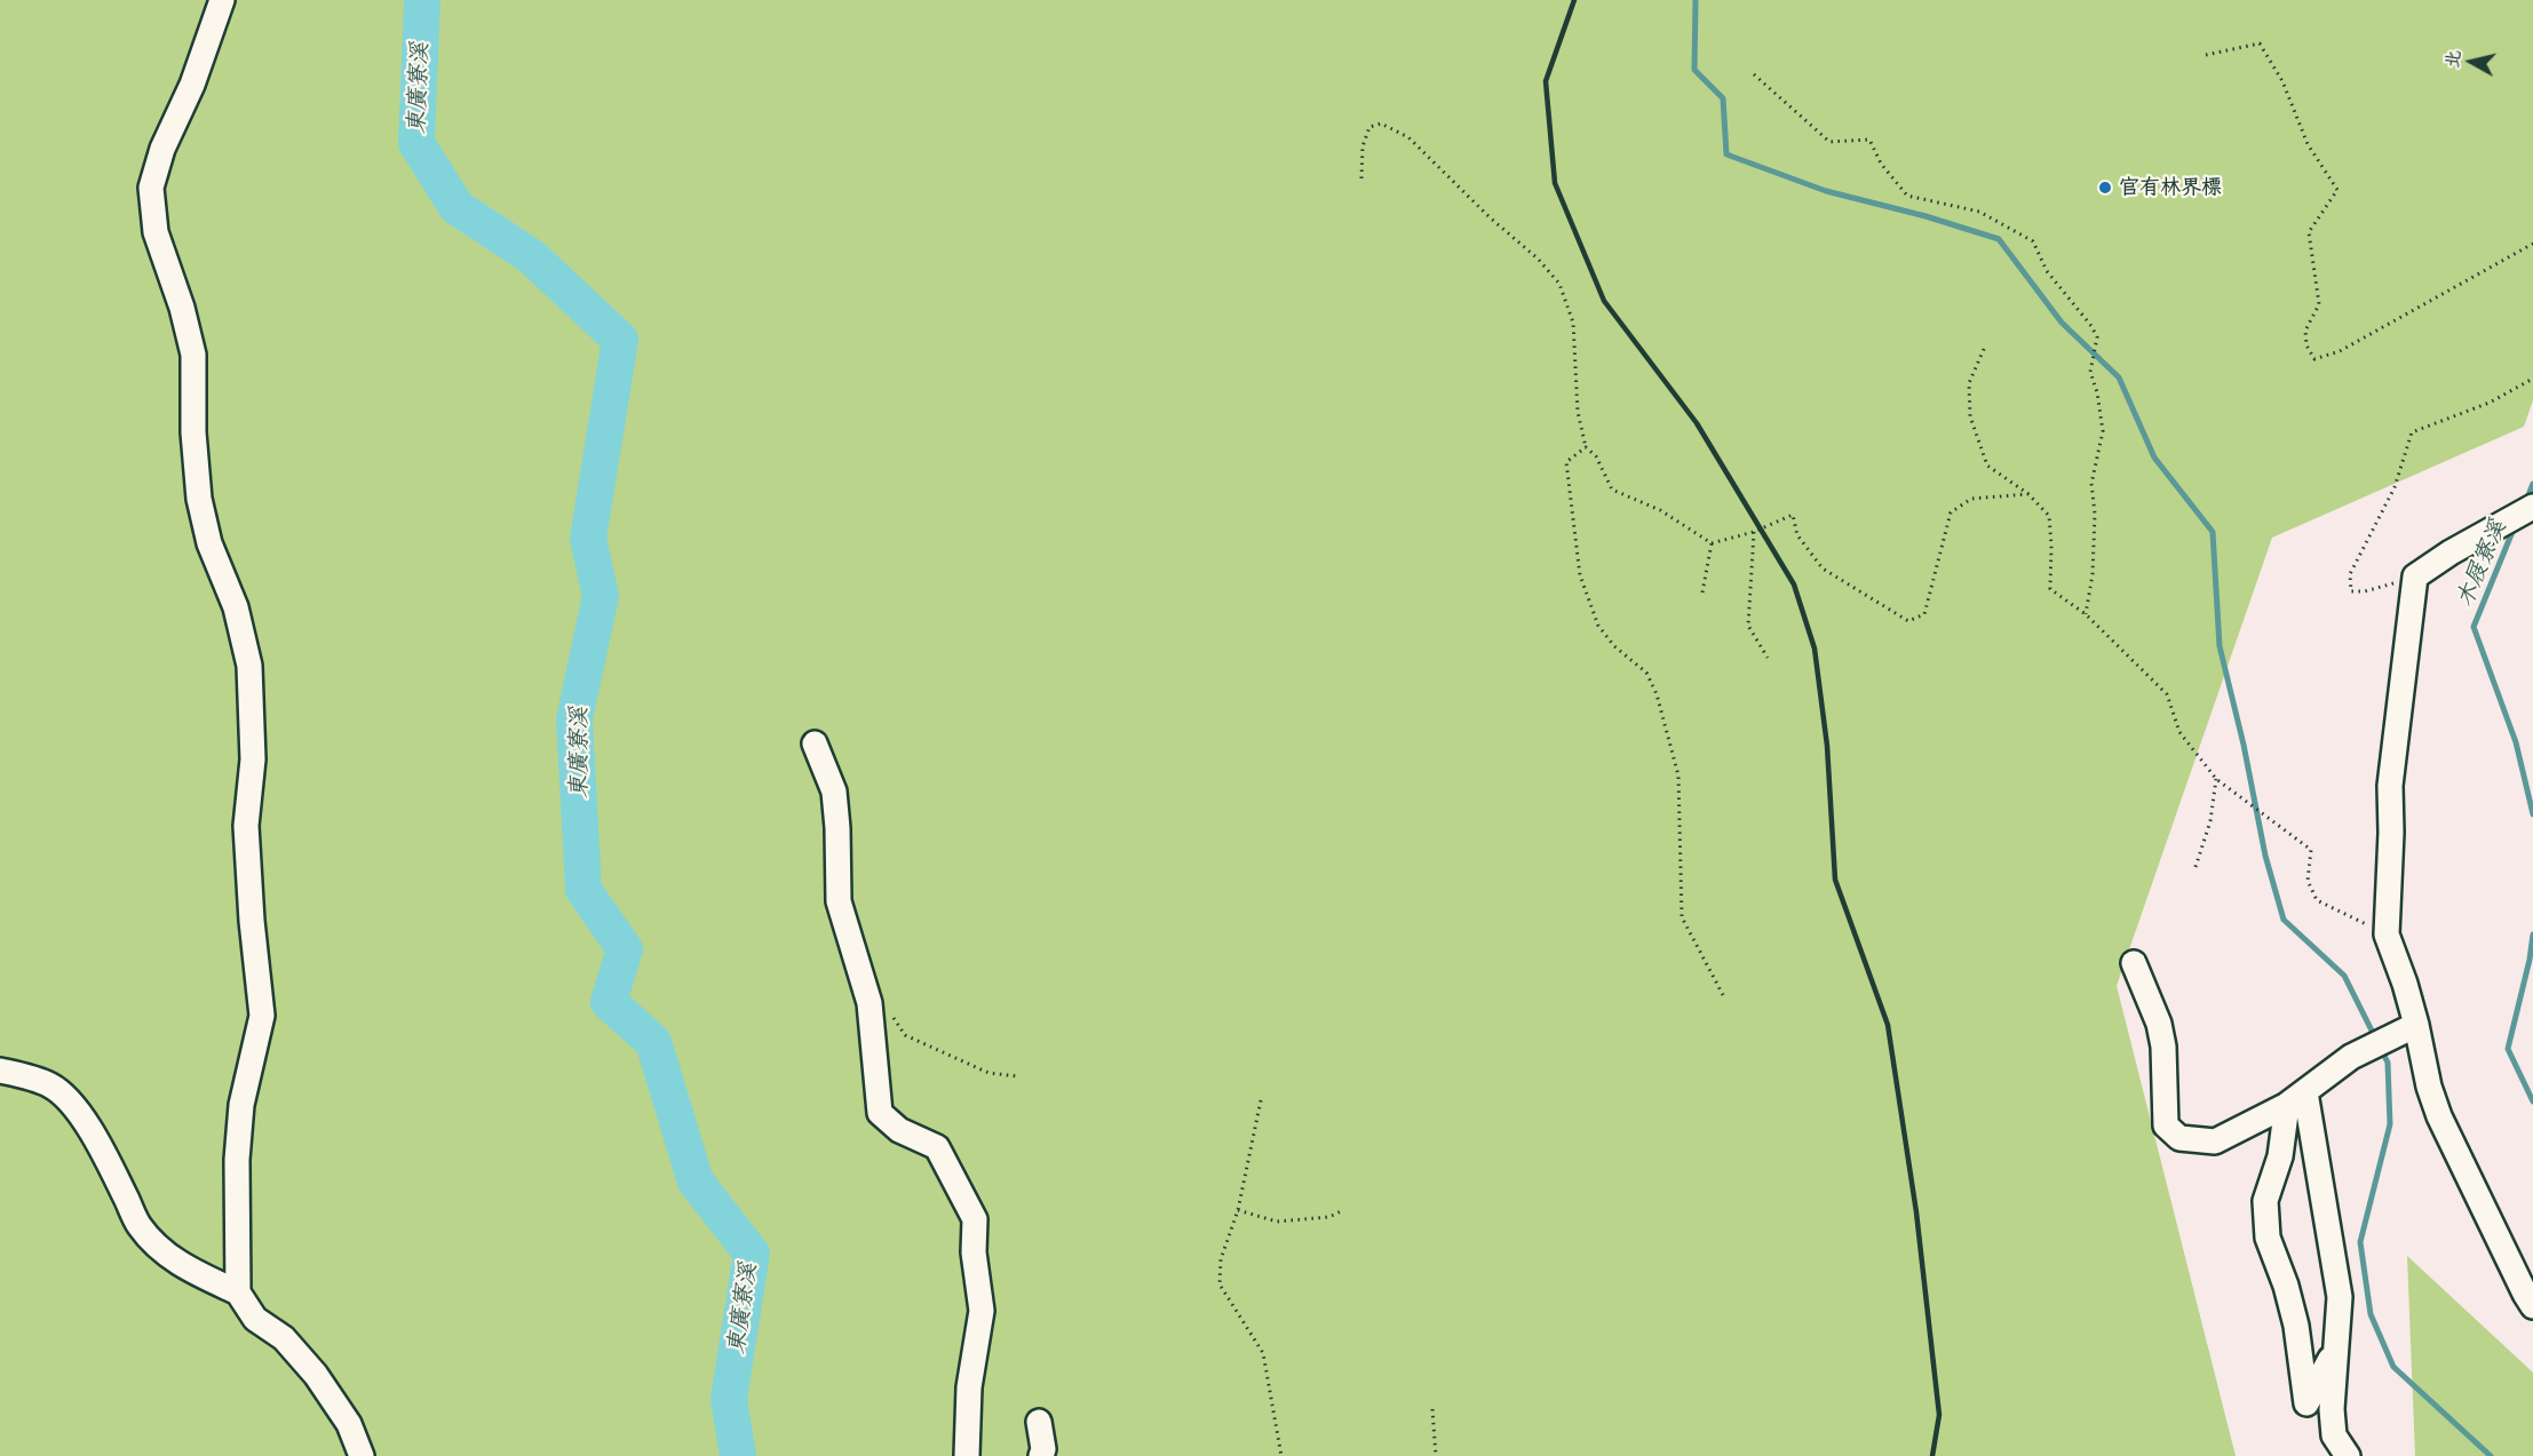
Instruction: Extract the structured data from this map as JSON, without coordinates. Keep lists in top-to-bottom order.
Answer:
{
  "water": ["東廣寮溪", "木屐寮溪"],
  "places": ["官有林界標"],
  "north": "left"
}
